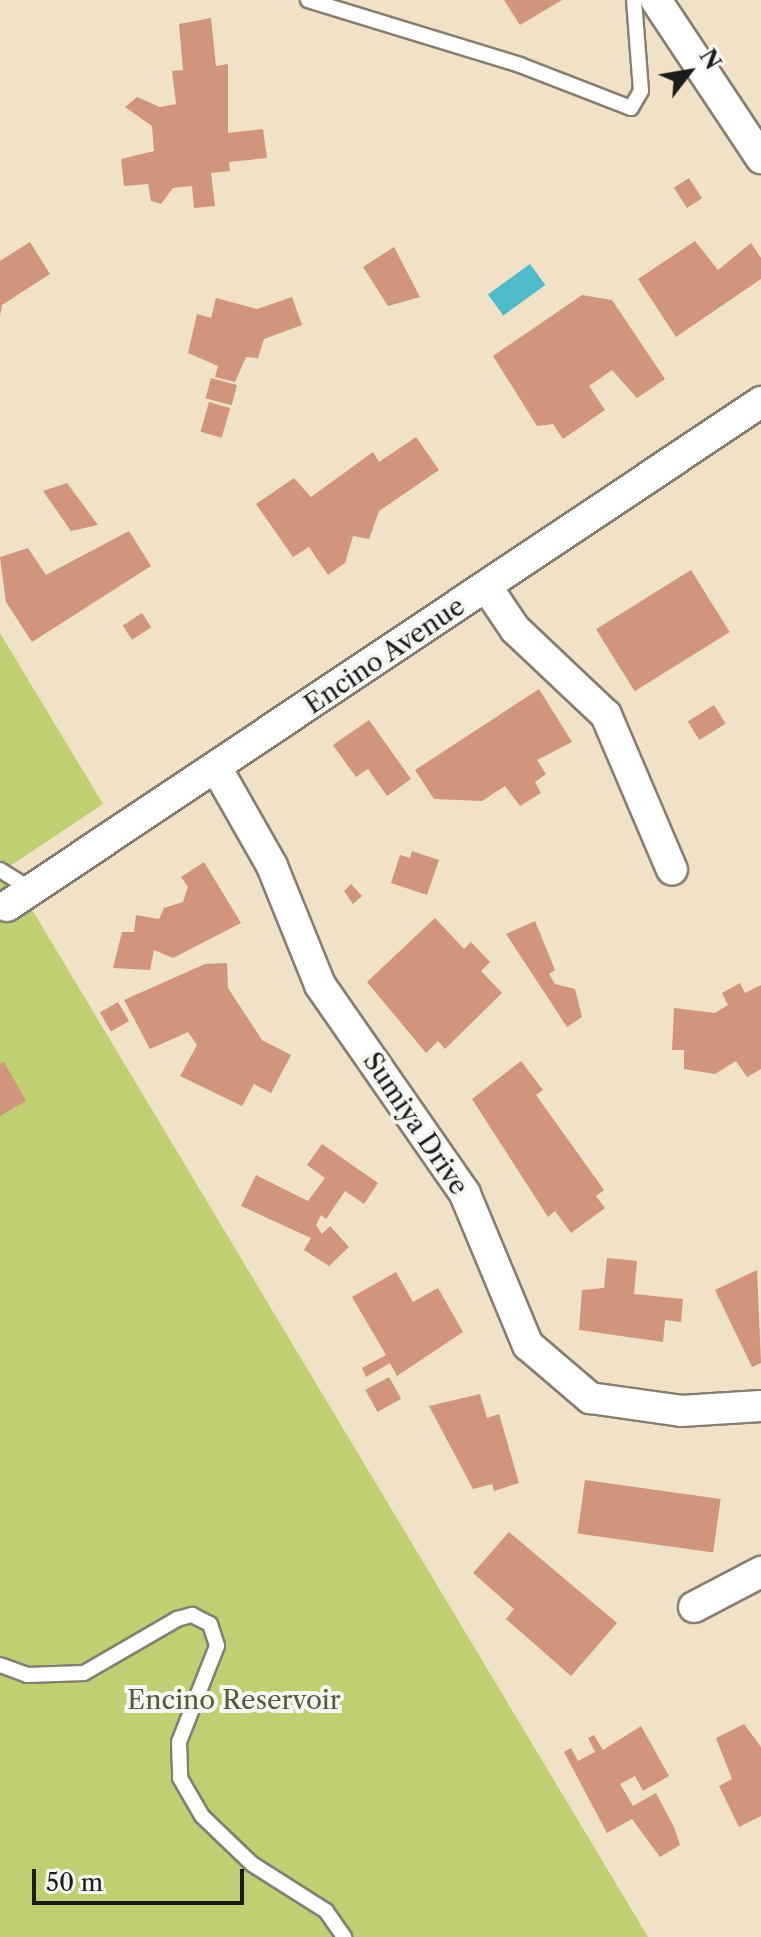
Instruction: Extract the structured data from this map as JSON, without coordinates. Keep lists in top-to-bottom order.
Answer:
{
  "streets": {
    "street": ["Encino Avenue", "Sumiya Drive"]
  },
  "crossings": [
    ["Encino Avenue", "Sumiya Drive"]
  ],
  "parks": ["Encino Reservoir"],
  "scale_bar": "50 m",
  "north": "top right"
}
